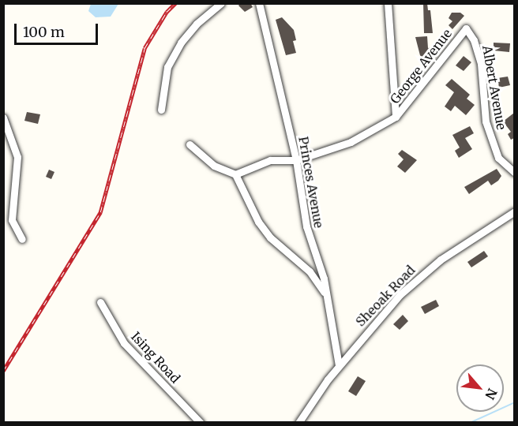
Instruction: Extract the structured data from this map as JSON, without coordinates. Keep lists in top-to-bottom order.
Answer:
{
  "streets": {
    "street": [
      "George Avenue",
      "Albert Avenue",
      "Princes Avenue",
      "Sheoak Road",
      "Ising Road"
    ]
  },
  "crossings": [
    ["George Avenue", "Albert Avenue"],
    ["George Avenue", "Princes Avenue"],
    ["Princes Avenue", "Sheoak Road"]
  ],
  "scale_bar": "100 m",
  "north": "bottom right"
}
